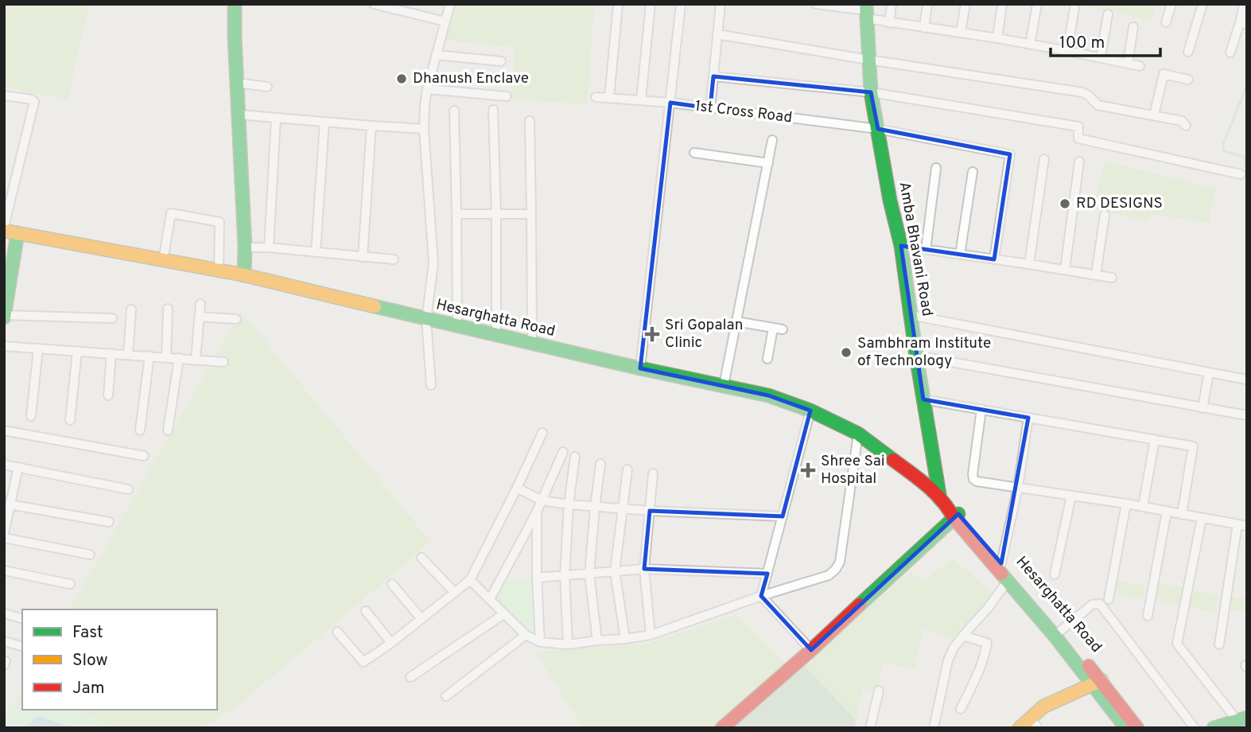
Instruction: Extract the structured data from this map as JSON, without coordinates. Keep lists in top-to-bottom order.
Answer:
{
  "streets": {
    "main road": ["Amba Bhavani Road", "Hesarghatta Road"],
    "street": ["1st Cross Road"]
  },
  "crossings": [
    ["1st Cross Road", "Amba Bhavani Road"],
    ["Amba Bhavani Road", "Hesarghatta Road"]
  ],
  "places": {
    "other": ["Dhanush Enclave", "RD DESIGNS", "Sambhram Institute of Technology"],
    "health": ["Sri Gopalan Clinic", "Shree Sai Hospital"]
  },
  "legend": ["Fast", "Slow", "Jam"],
  "scale_bar": "100 m"
}
